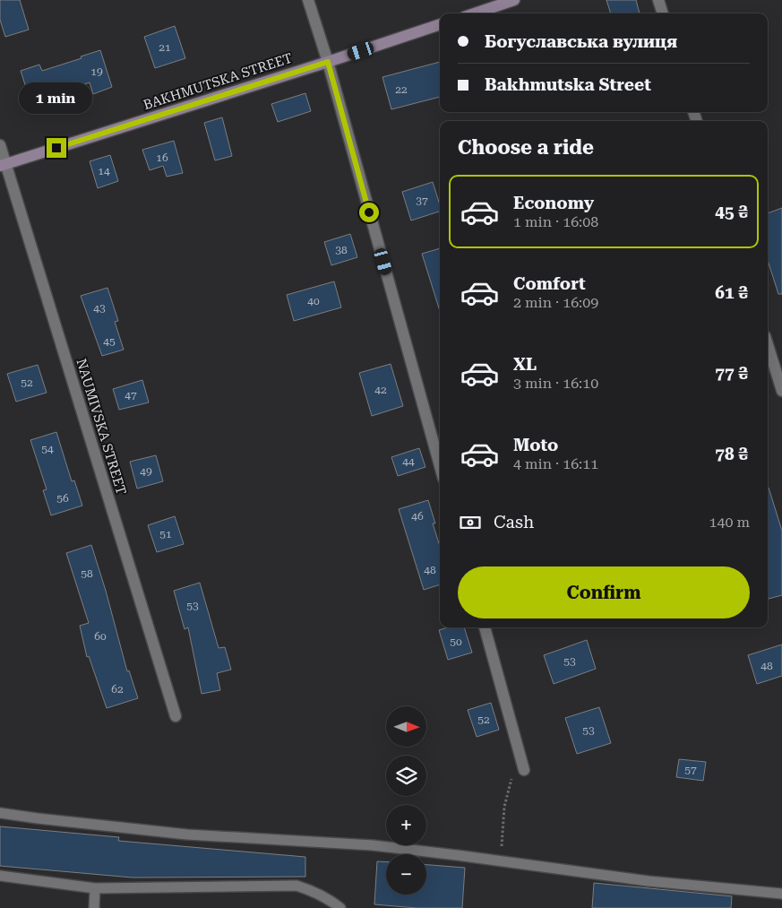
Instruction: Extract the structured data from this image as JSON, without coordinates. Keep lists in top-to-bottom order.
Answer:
{
  "streets": {
    "street": ["BAKHMUTSKA STREET", "NAUMIVSKA STREET"]
  },
  "crossings": [
    ["BAKHMUTSKA STREET", "NAUMIVSKA STREET"]
  ],
  "house_numbers": [
    "21",
    "19",
    "22",
    "16",
    "14",
    "37",
    "38",
    "40",
    "43",
    "45",
    "52",
    "42",
    "47",
    "54",
    "44",
    "49",
    "56",
    "46",
    "51",
    "48",
    "58",
    "53",
    "60",
    "50",
    "53",
    "48",
    "62",
    "52",
    "53",
    "57"
  ],
  "north": "right",
  "page": {
    "banner": ["Богуславська вулиця", "Bakhmutska Street"],
    "bubble": "1 min",
    "heading": "Choose a ride",
    "list": [
      {
        "name": "Economy",
        "note": "1 min · 16:08",
        "value": "45 ₴"
      },
      {
        "name": "Comfort",
        "note": "2 min · 16:09",
        "value": "61 ₴"
      },
      {
        "name": "XL",
        "note": "3 min · 16:10",
        "value": "77 ₴"
      },
      {
        "name": "Moto",
        "note": "4 min · 16:11",
        "value": "78 ₴"
      }
    ],
    "pay": ["Cash", "140 m"],
    "buttons": "Confirm",
    "map_buttons": ["+", "−"]
  }
}
